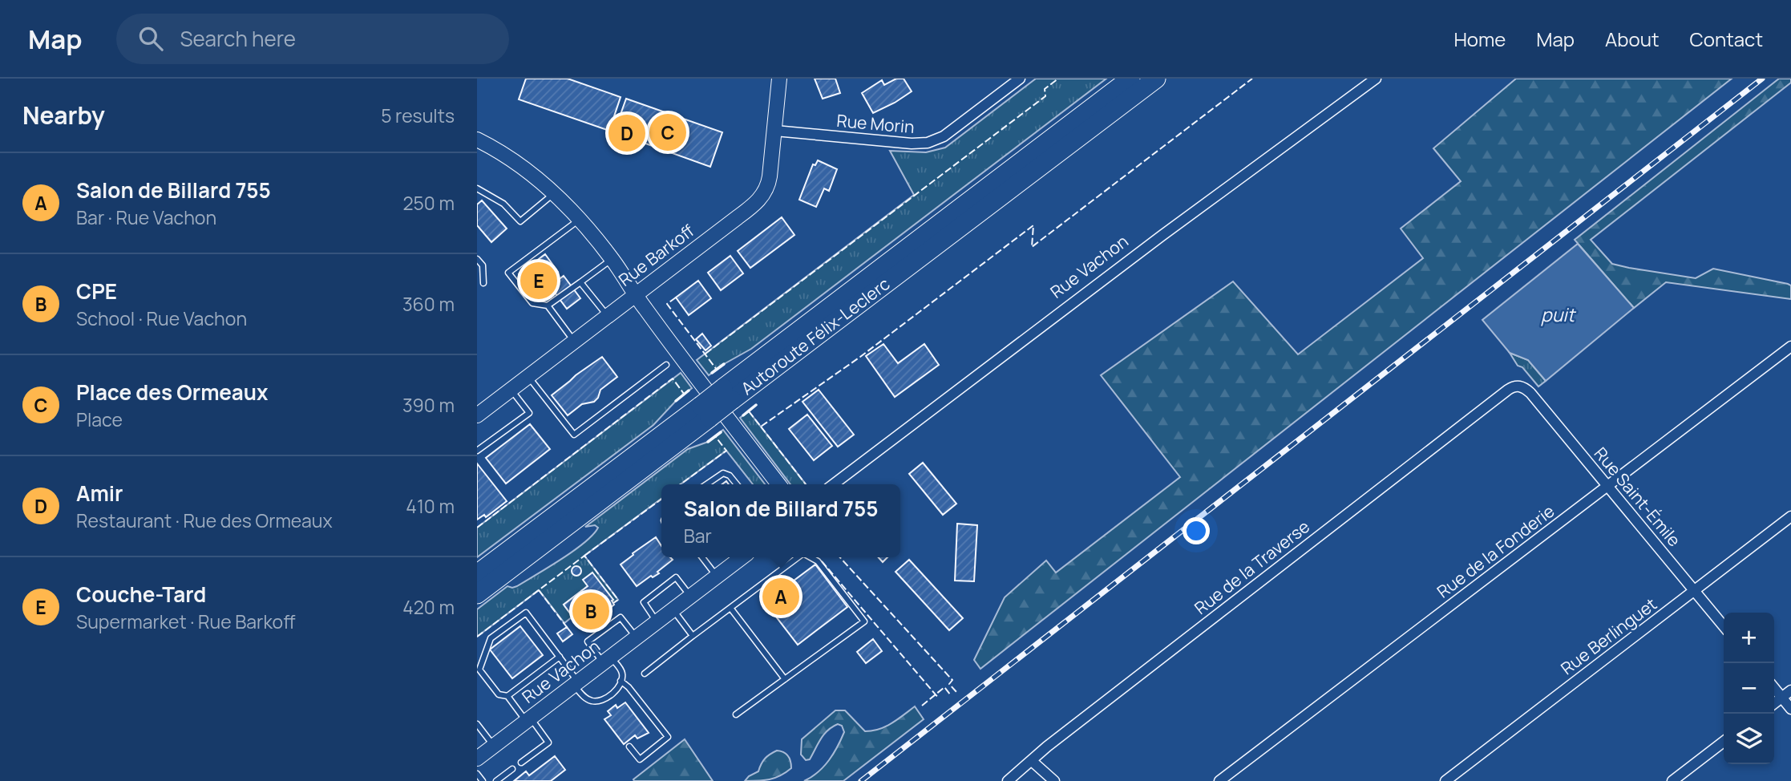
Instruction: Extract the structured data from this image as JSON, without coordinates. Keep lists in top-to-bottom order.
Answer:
{
  "streets": {
    "highway": ["Autoroute Félix-Leclerc"],
    "street": [
      "Rue Morin",
      "Rue Barkoff",
      "Rue Vachon",
      "Rue Saint-Émile",
      "Rue de la Fonderie",
      "Rue de la Traverse",
      "Rue Berlinguet"
    ]
  },
  "crossings": [
    ["Rue Morin", "Rue Barkoff"],
    ["Rue Saint-Émile", "Rue de la Fonderie"],
    ["Rue Saint-Émile", "Rue de la Traverse"],
    ["Rue Saint-Émile", "Rue Berlinguet"]
  ],
  "water": ["puit"],
  "page": {
    "header": "Map",
    "search": "Search here",
    "nav": [
      "Home",
      "Map",
      "About",
      "Contact"
    ],
    "heading": ["Nearby", "5 results"],
    "pins": [
      "C",
      "D",
      "E",
      "A",
      "B"
    ],
    "list": [
      {
        "mark": "A",
        "name": "Salon de Billard 755",
        "note": "Bar · Rue Vachon",
        "value": "250 m"
      },
      {
        "mark": "B",
        "name": "CPE",
        "note": "School · Rue Vachon",
        "value": "360 m"
      },
      {
        "mark": "C",
        "name": "Place des Ormeaux",
        "note": "Place",
        "value": "390 m"
      },
      {
        "mark": "D",
        "name": "Amir",
        "note": "Restaurant · Rue des Ormeaux",
        "value": "410 m"
      },
      {
        "mark": "E",
        "name": "Couche-Tard",
        "note": "Supermarket · Rue Barkoff",
        "value": "420 m"
      }
    ],
    "popup": ["Salon de Billard 755", "Bar"],
    "map_buttons": ["+", "−"]
  }
}
